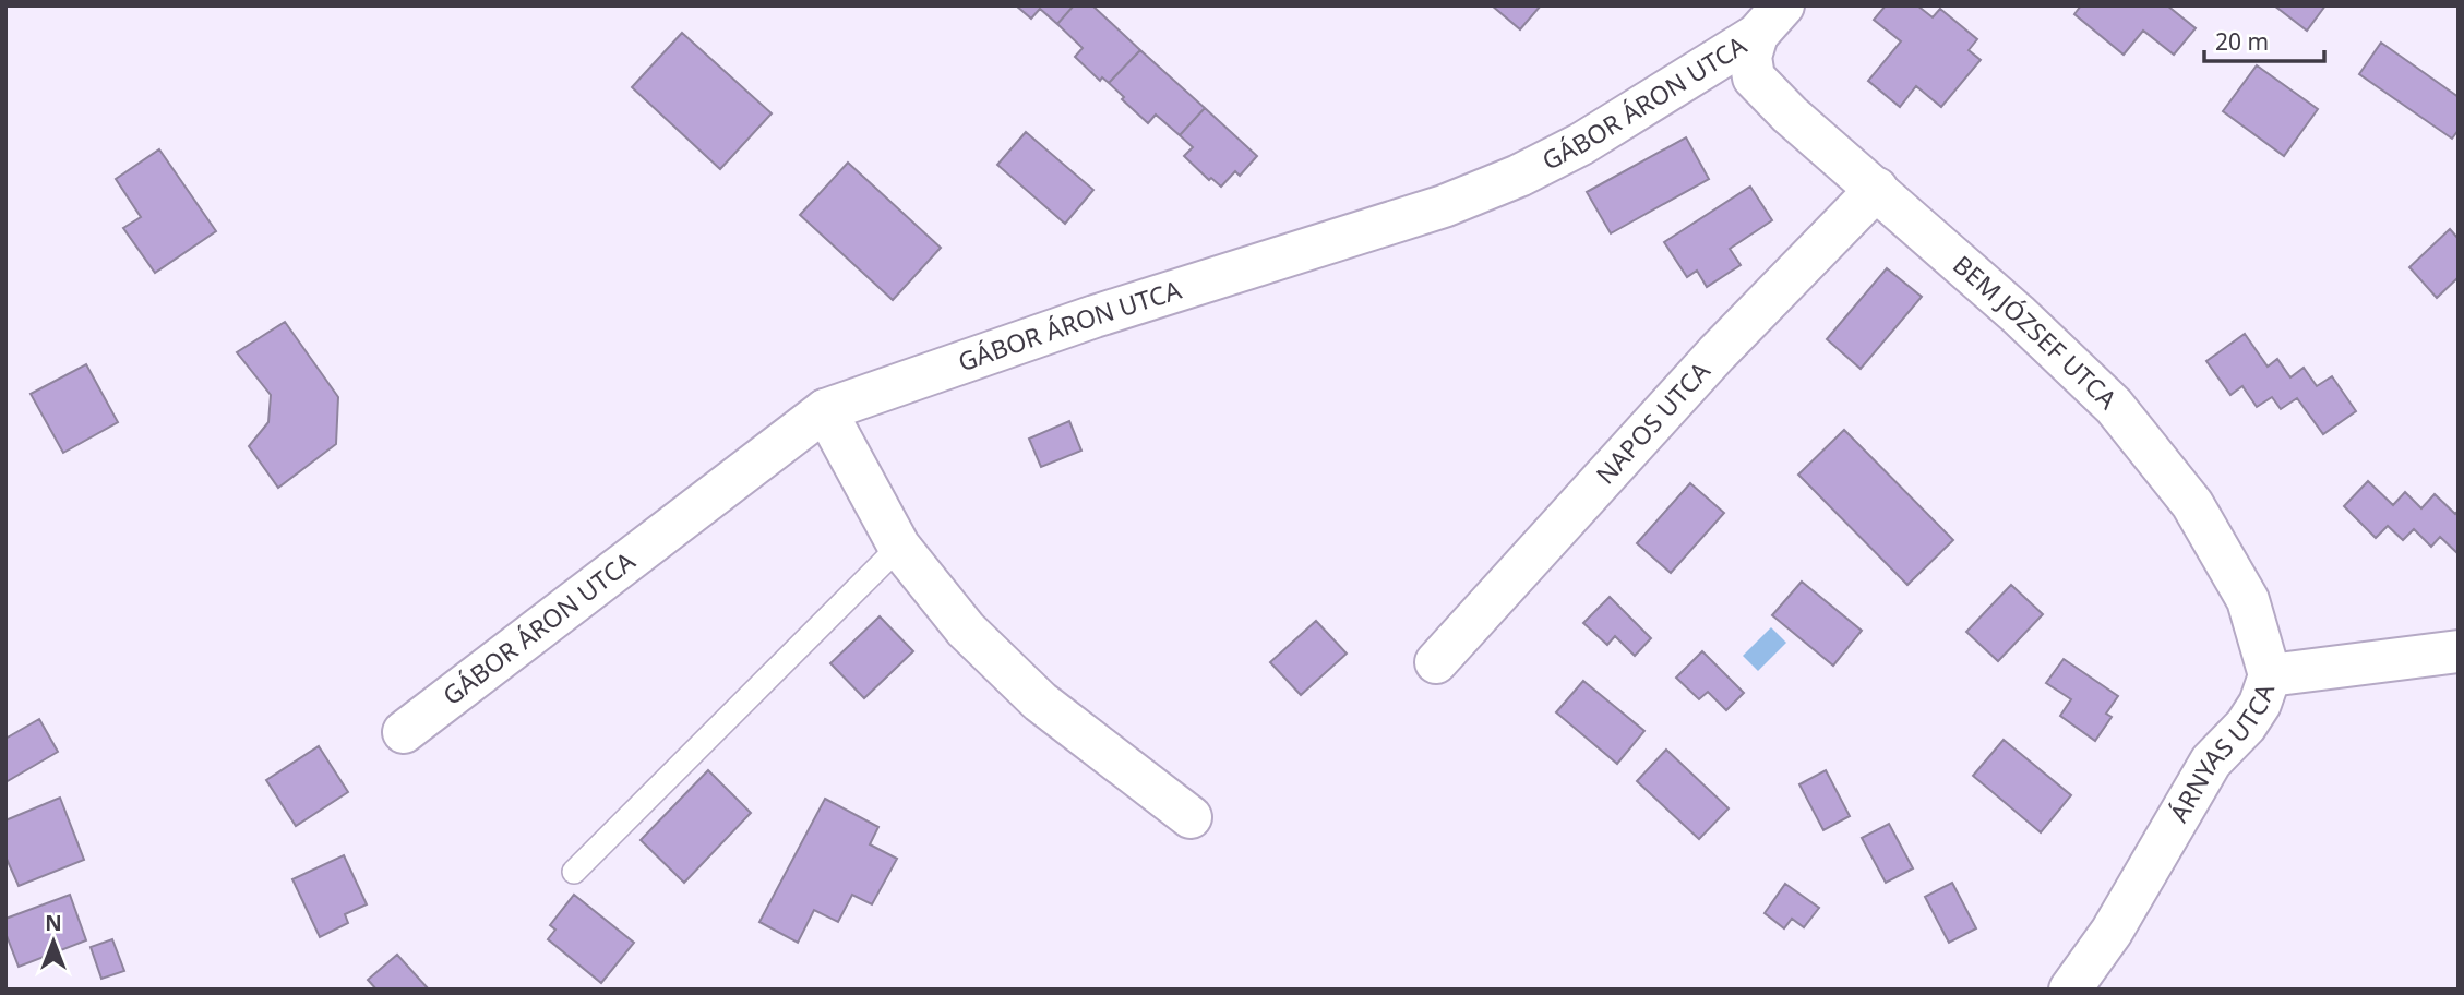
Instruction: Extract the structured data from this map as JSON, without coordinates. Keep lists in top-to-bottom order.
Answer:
{
  "streets": {
    "street": [
      "GÁBOR ÁRON UTCA",
      "BEM JÓZSEF UTCA",
      "NAPOS UTCA",
      "ÁRNYAS UTCA"
    ]
  },
  "crossings": [
    ["GÁBOR ÁRON UTCA", "BEM JÓZSEF UTCA"],
    ["BEM JÓZSEF UTCA", "NAPOS UTCA"],
    ["BEM JÓZSEF UTCA", "ÁRNYAS UTCA"]
  ],
  "scale_bar": "20 m",
  "north": "top"
}
